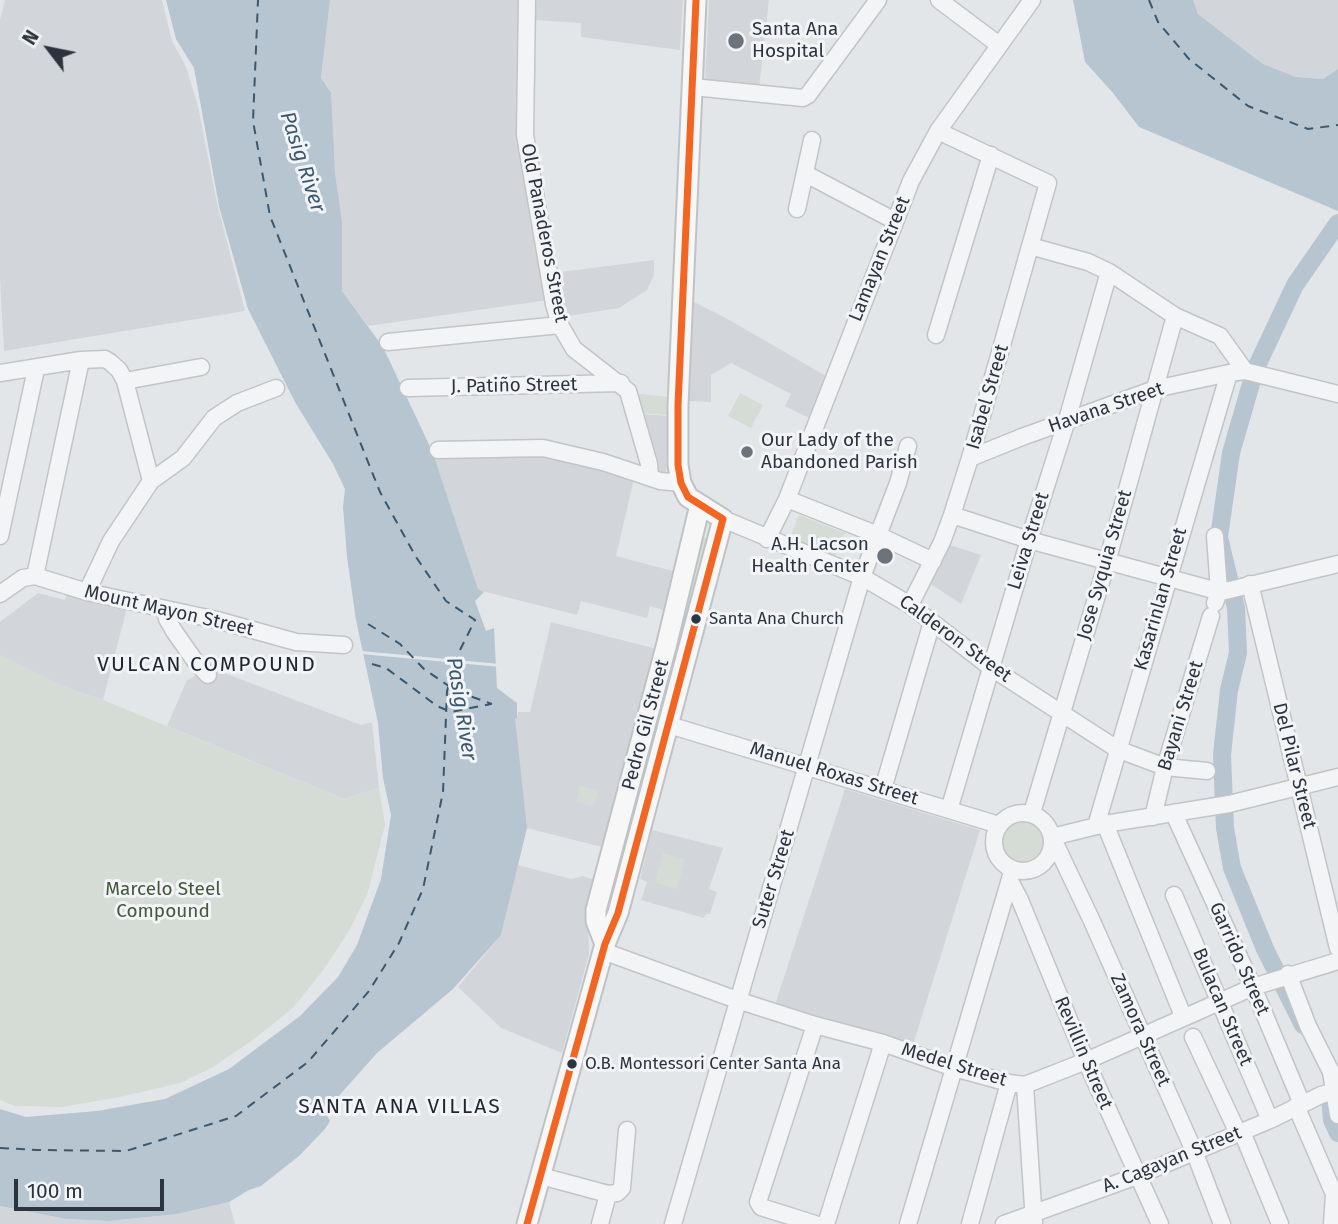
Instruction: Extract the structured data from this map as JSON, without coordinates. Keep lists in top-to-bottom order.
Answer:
{
  "streets": {
    "main road": ["Calderon Street", "Pedro Gil Street"],
    "street": [
      "Old Panaderos Street",
      "Lamayan Street",
      "J. Patiño Street",
      "Isabel Street",
      "Havana Street",
      "Leiva Street",
      "Jose Syquia Street",
      "Kasarinlan Street",
      "Mount Mayon Street",
      "Bayani Street",
      "Del Pilar Street",
      "Manuel Roxas Street",
      "Suter Street",
      "Garrido Street",
      "Bulacan Street",
      "Zamora Street",
      "Revillin Street",
      "Medel Street",
      "A. Cagayan Street"
    ]
  },
  "crossings": [
    ["Old Panaderos Street", "J. Patiño Street"],
    ["Lamayan Street", "Calderon Street"],
    ["Isabel Street", "Havana Street"],
    ["Isabel Street", "Calderon Street"],
    ["Havana Street", "Leiva Street"],
    ["Havana Street", "Jose Syquia Street"],
    ["Havana Street", "Kasarinlan Street"],
    ["Leiva Street", "Calderon Street"],
    ["Leiva Street", "Manuel Roxas Street"],
    ["Jose Syquia Street", "Calderon Street"],
    ["Jose Syquia Street", "Manuel Roxas Street"],
    ["Jose Syquia Street", "Zamora Street"],
    ["Jose Syquia Street", "Revillin Street"],
    ["Kasarinlan Street", "Calderon Street"],
    ["Calderon Street", "Bayani Street"],
    ["Calderon Street", "Pedro Gil Street"],
    ["Calderon Street", "Suter Street"],
    ["Pedro Gil Street", "Manuel Roxas Street"],
    ["Pedro Gil Street", "Medel Street"],
    ["Manuel Roxas Street", "Suter Street"],
    ["Manuel Roxas Street", "Zamora Street"],
    ["Manuel Roxas Street", "Revillin Street"],
    ["Suter Street", "Medel Street"],
    ["Garrido Street", "Medel Street"],
    ["Garrido Street", "A. Cagayan Street"],
    ["Bulacan Street", "Medel Street"],
    ["Bulacan Street", "A. Cagayan Street"],
    ["Zamora Street", "Revillin Street"],
    ["Zamora Street", "Medel Street"],
    ["Zamora Street", "A. Cagayan Street"],
    ["Revillin Street", "Medel Street"],
    ["Revillin Street", "A. Cagayan Street"]
  ],
  "districts": ["VULCAN COMPOUND", "SANTA ANA VILLAS"],
  "water": ["Pasig River"],
  "parks": ["Marcelo Steel Compound"],
  "places": [
    "Santa Ana Hospital",
    "Our Lady of the Abandoned Parish",
    "A.H. Lacson Health Center",
    "Santa Ana Church",
    "O.B. Montessori Center Santa Ana"
  ],
  "scale_bar": "100 m",
  "north": "top left"
}
